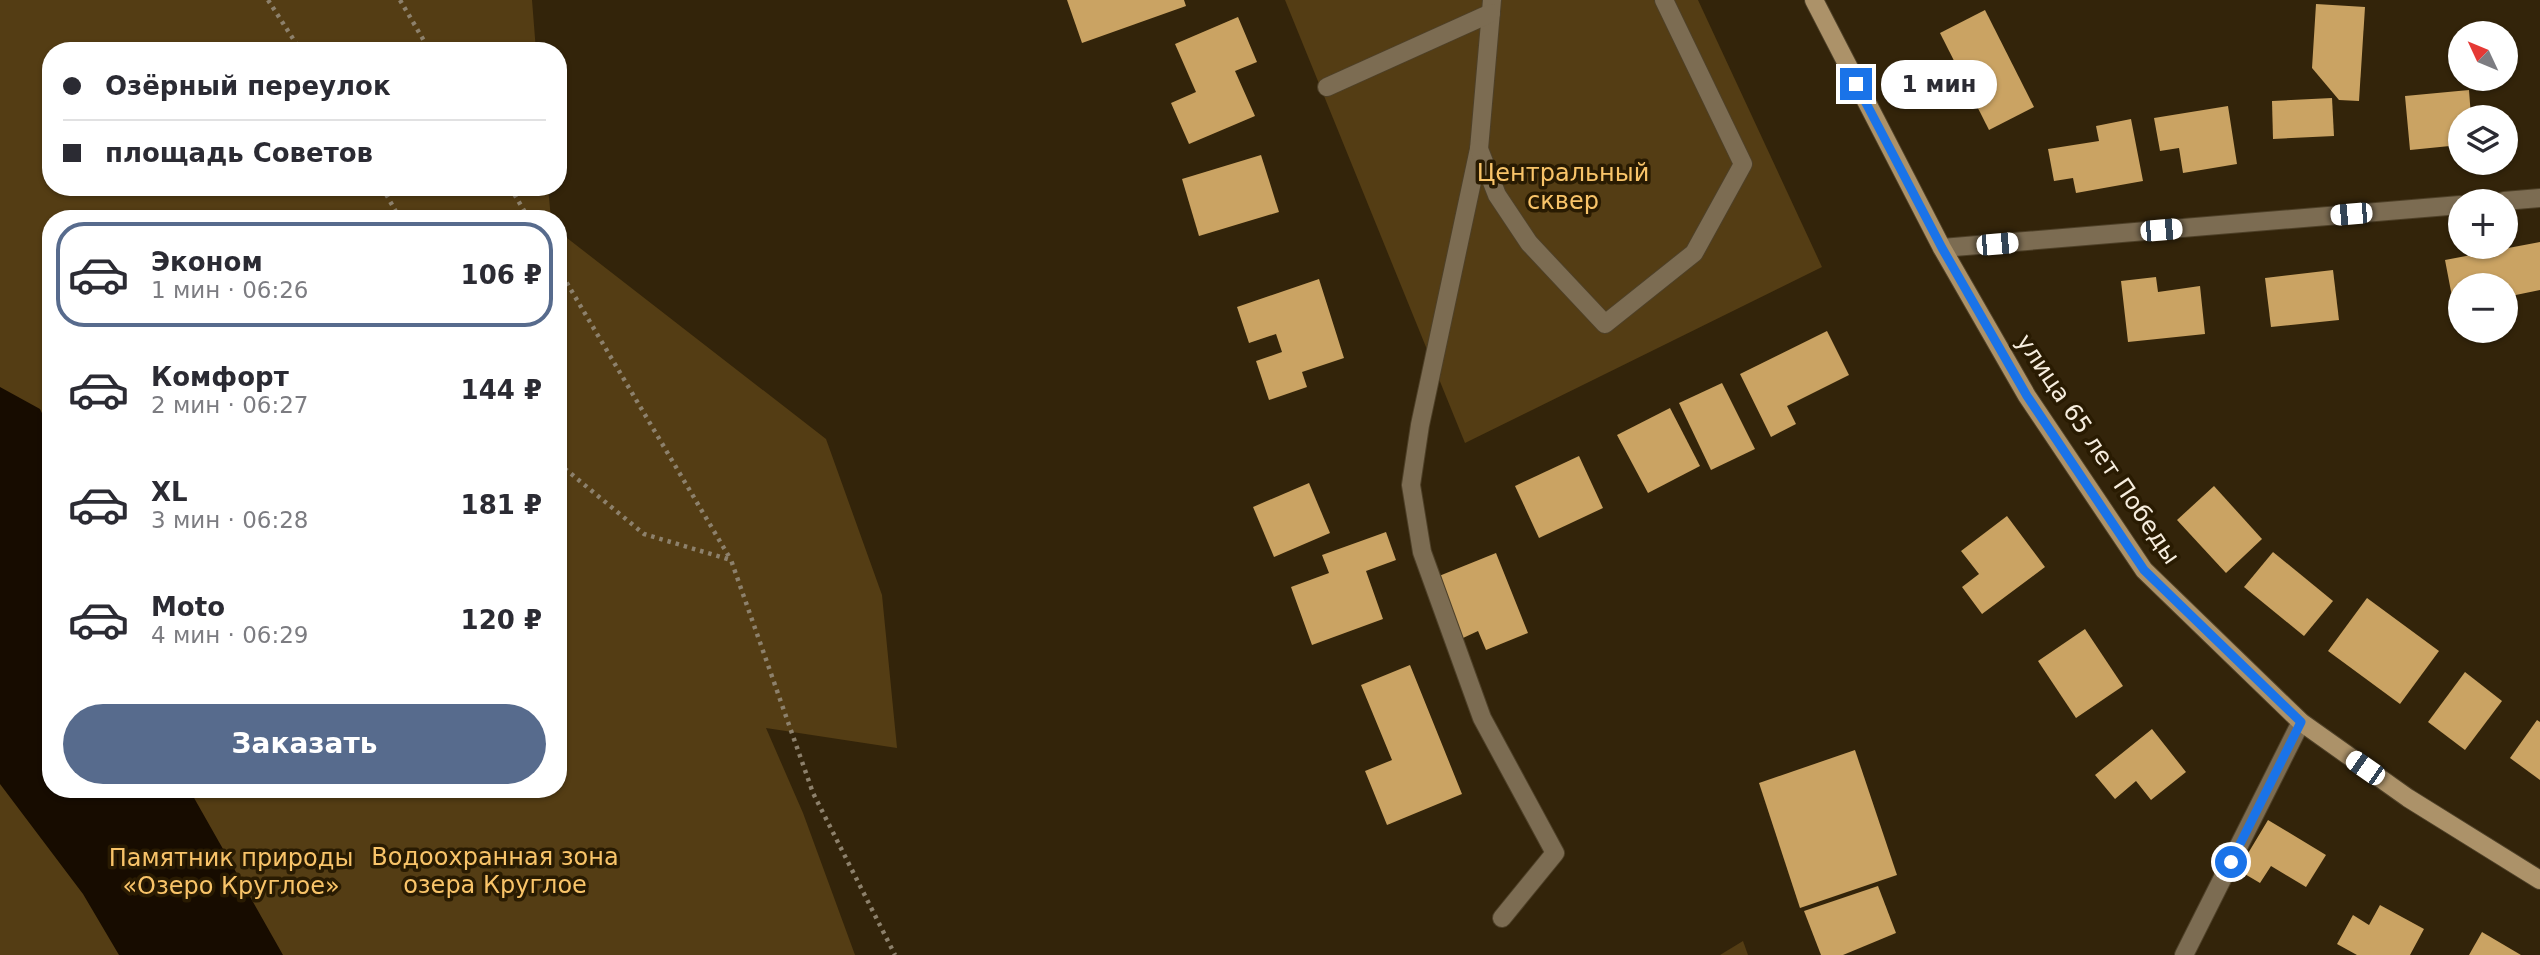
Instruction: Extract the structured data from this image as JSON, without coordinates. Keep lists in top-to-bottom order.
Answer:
{
  "streets": {
    "street": ["улица 65 лет Победы"]
  },
  "parks": ["Центральный сквер", "Водоохранная зона озера Круглое", "Памятник природы «Озеро Круглое»"],
  "north": "top left",
  "page": {
    "map_buttons": ["+", "−"],
    "banner": ["Озёрный переулок", "площадь Советов"],
    "bubble": "1 мин",
    "list": [
      {
        "name": "Эконом",
        "note": "1 мин · 06:26",
        "value": "106 ₽"
      },
      {
        "name": "Комфорт",
        "note": "2 мин · 06:27",
        "value": "144 ₽"
      },
      {
        "name": "XL",
        "note": "3 мин · 06:28",
        "value": "181 ₽"
      },
      {
        "name": "Moto",
        "note": "4 мин · 06:29",
        "value": "120 ₽"
      }
    ],
    "buttons": "Заказать"
  }
}
